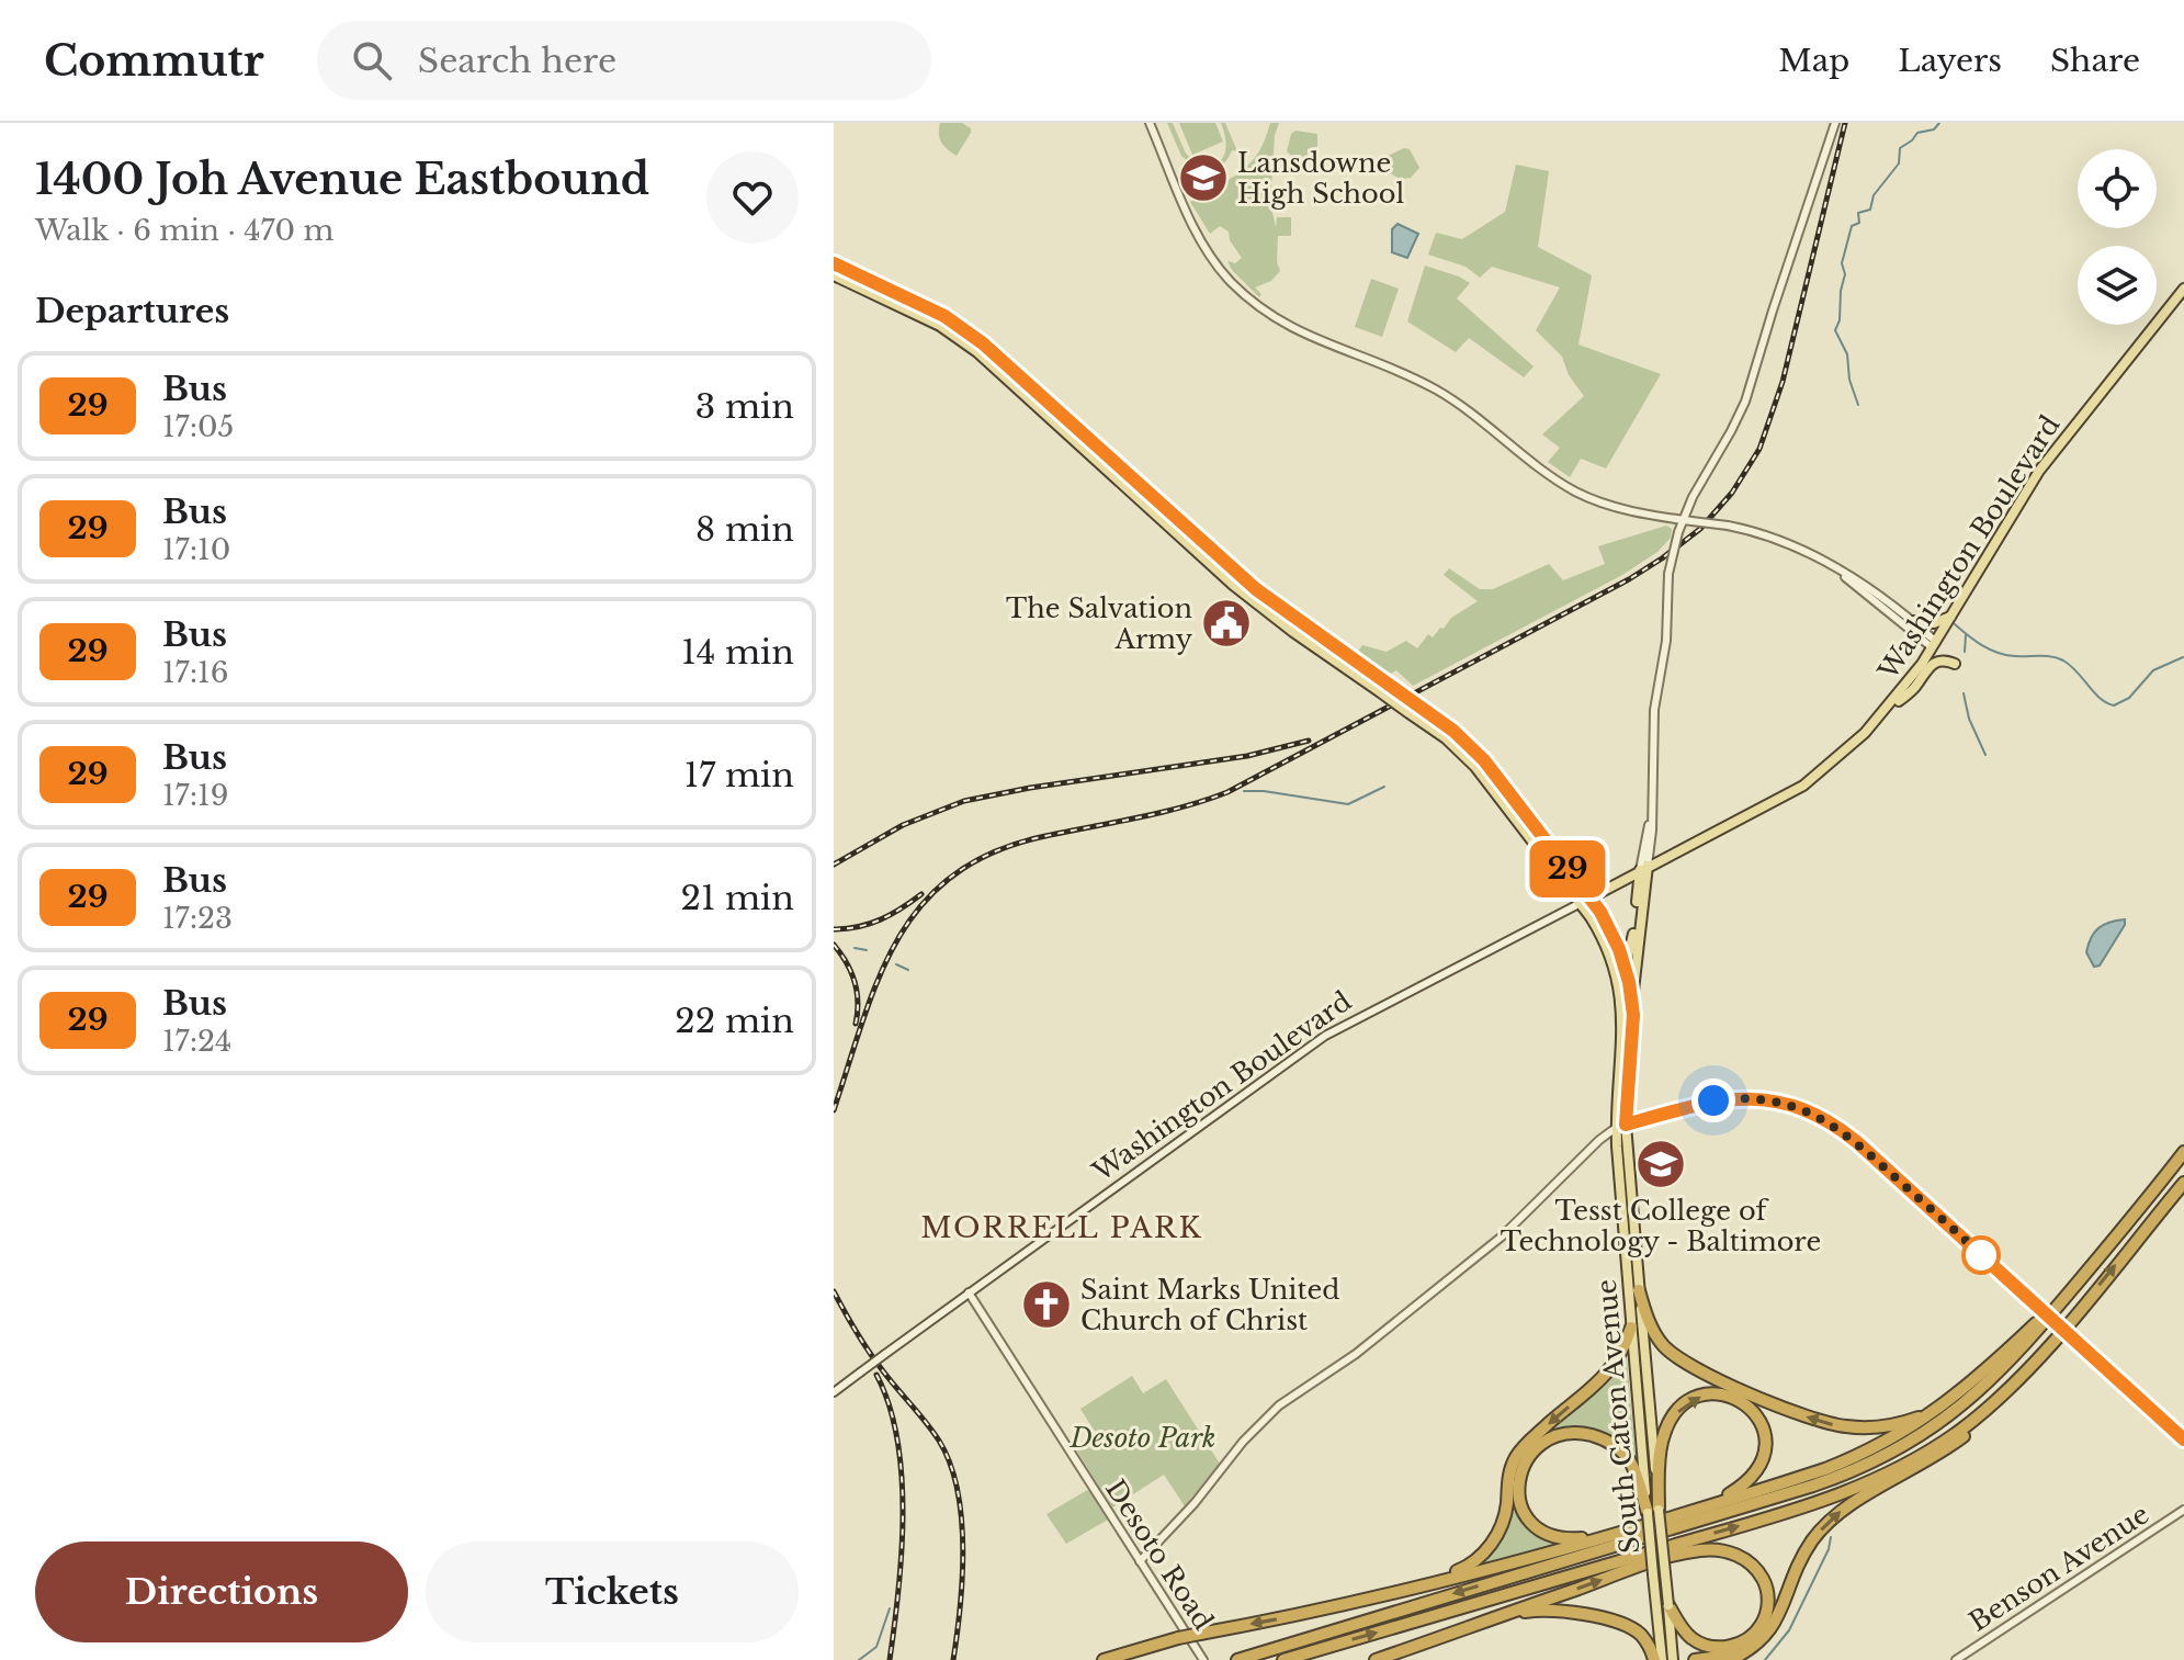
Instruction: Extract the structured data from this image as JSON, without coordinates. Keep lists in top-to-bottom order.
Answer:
{
  "streets": {
    "main road": ["Washington Boulevard", "South Caton Avenue"],
    "street": ["Desoto Road", "Benson Avenue"]
  },
  "crossings": [
    ["Washington Boulevard", "South Caton Avenue"],
    ["Washington Boulevard", "Desoto Road"]
  ],
  "districts": ["MORRELL PARK"],
  "parks": ["Desoto Park"],
  "places": {
    "school or university": ["Lansdowne High School", "Tesst College of Technology - Baltimore"],
    "public building": ["The Salvation Army"],
    "church": ["Saint Marks United Church of Christ"]
  },
  "lines": ["bus line 29"],
  "page": {
    "header": "Commutr",
    "search": "Search here",
    "nav": ["Map", "Layers", "Share"],
    "heading": [
      ["1400 Joh Avenue Eastbound", "Walk · 6 min · 470 m"],
      "Departures"
    ],
    "on_map": "29",
    "list": [
      {
        "mark": "29",
        "name": "Bus",
        "note": "17:05",
        "value": "3 min"
      },
      {
        "mark": "29",
        "name": "Bus",
        "note": "17:10",
        "value": "8 min"
      },
      {
        "mark": "29",
        "name": "Bus",
        "note": "17:16",
        "value": "14 min"
      },
      {
        "mark": "29",
        "name": "Bus",
        "note": "17:19",
        "value": "17 min"
      },
      {
        "mark": "29",
        "name": "Bus",
        "note": "17:23",
        "value": "21 min"
      },
      {
        "mark": "29",
        "name": "Bus",
        "note": "17:24",
        "value": "22 min"
      }
    ],
    "buttons": ["Directions", "Tickets"]
  }
}
